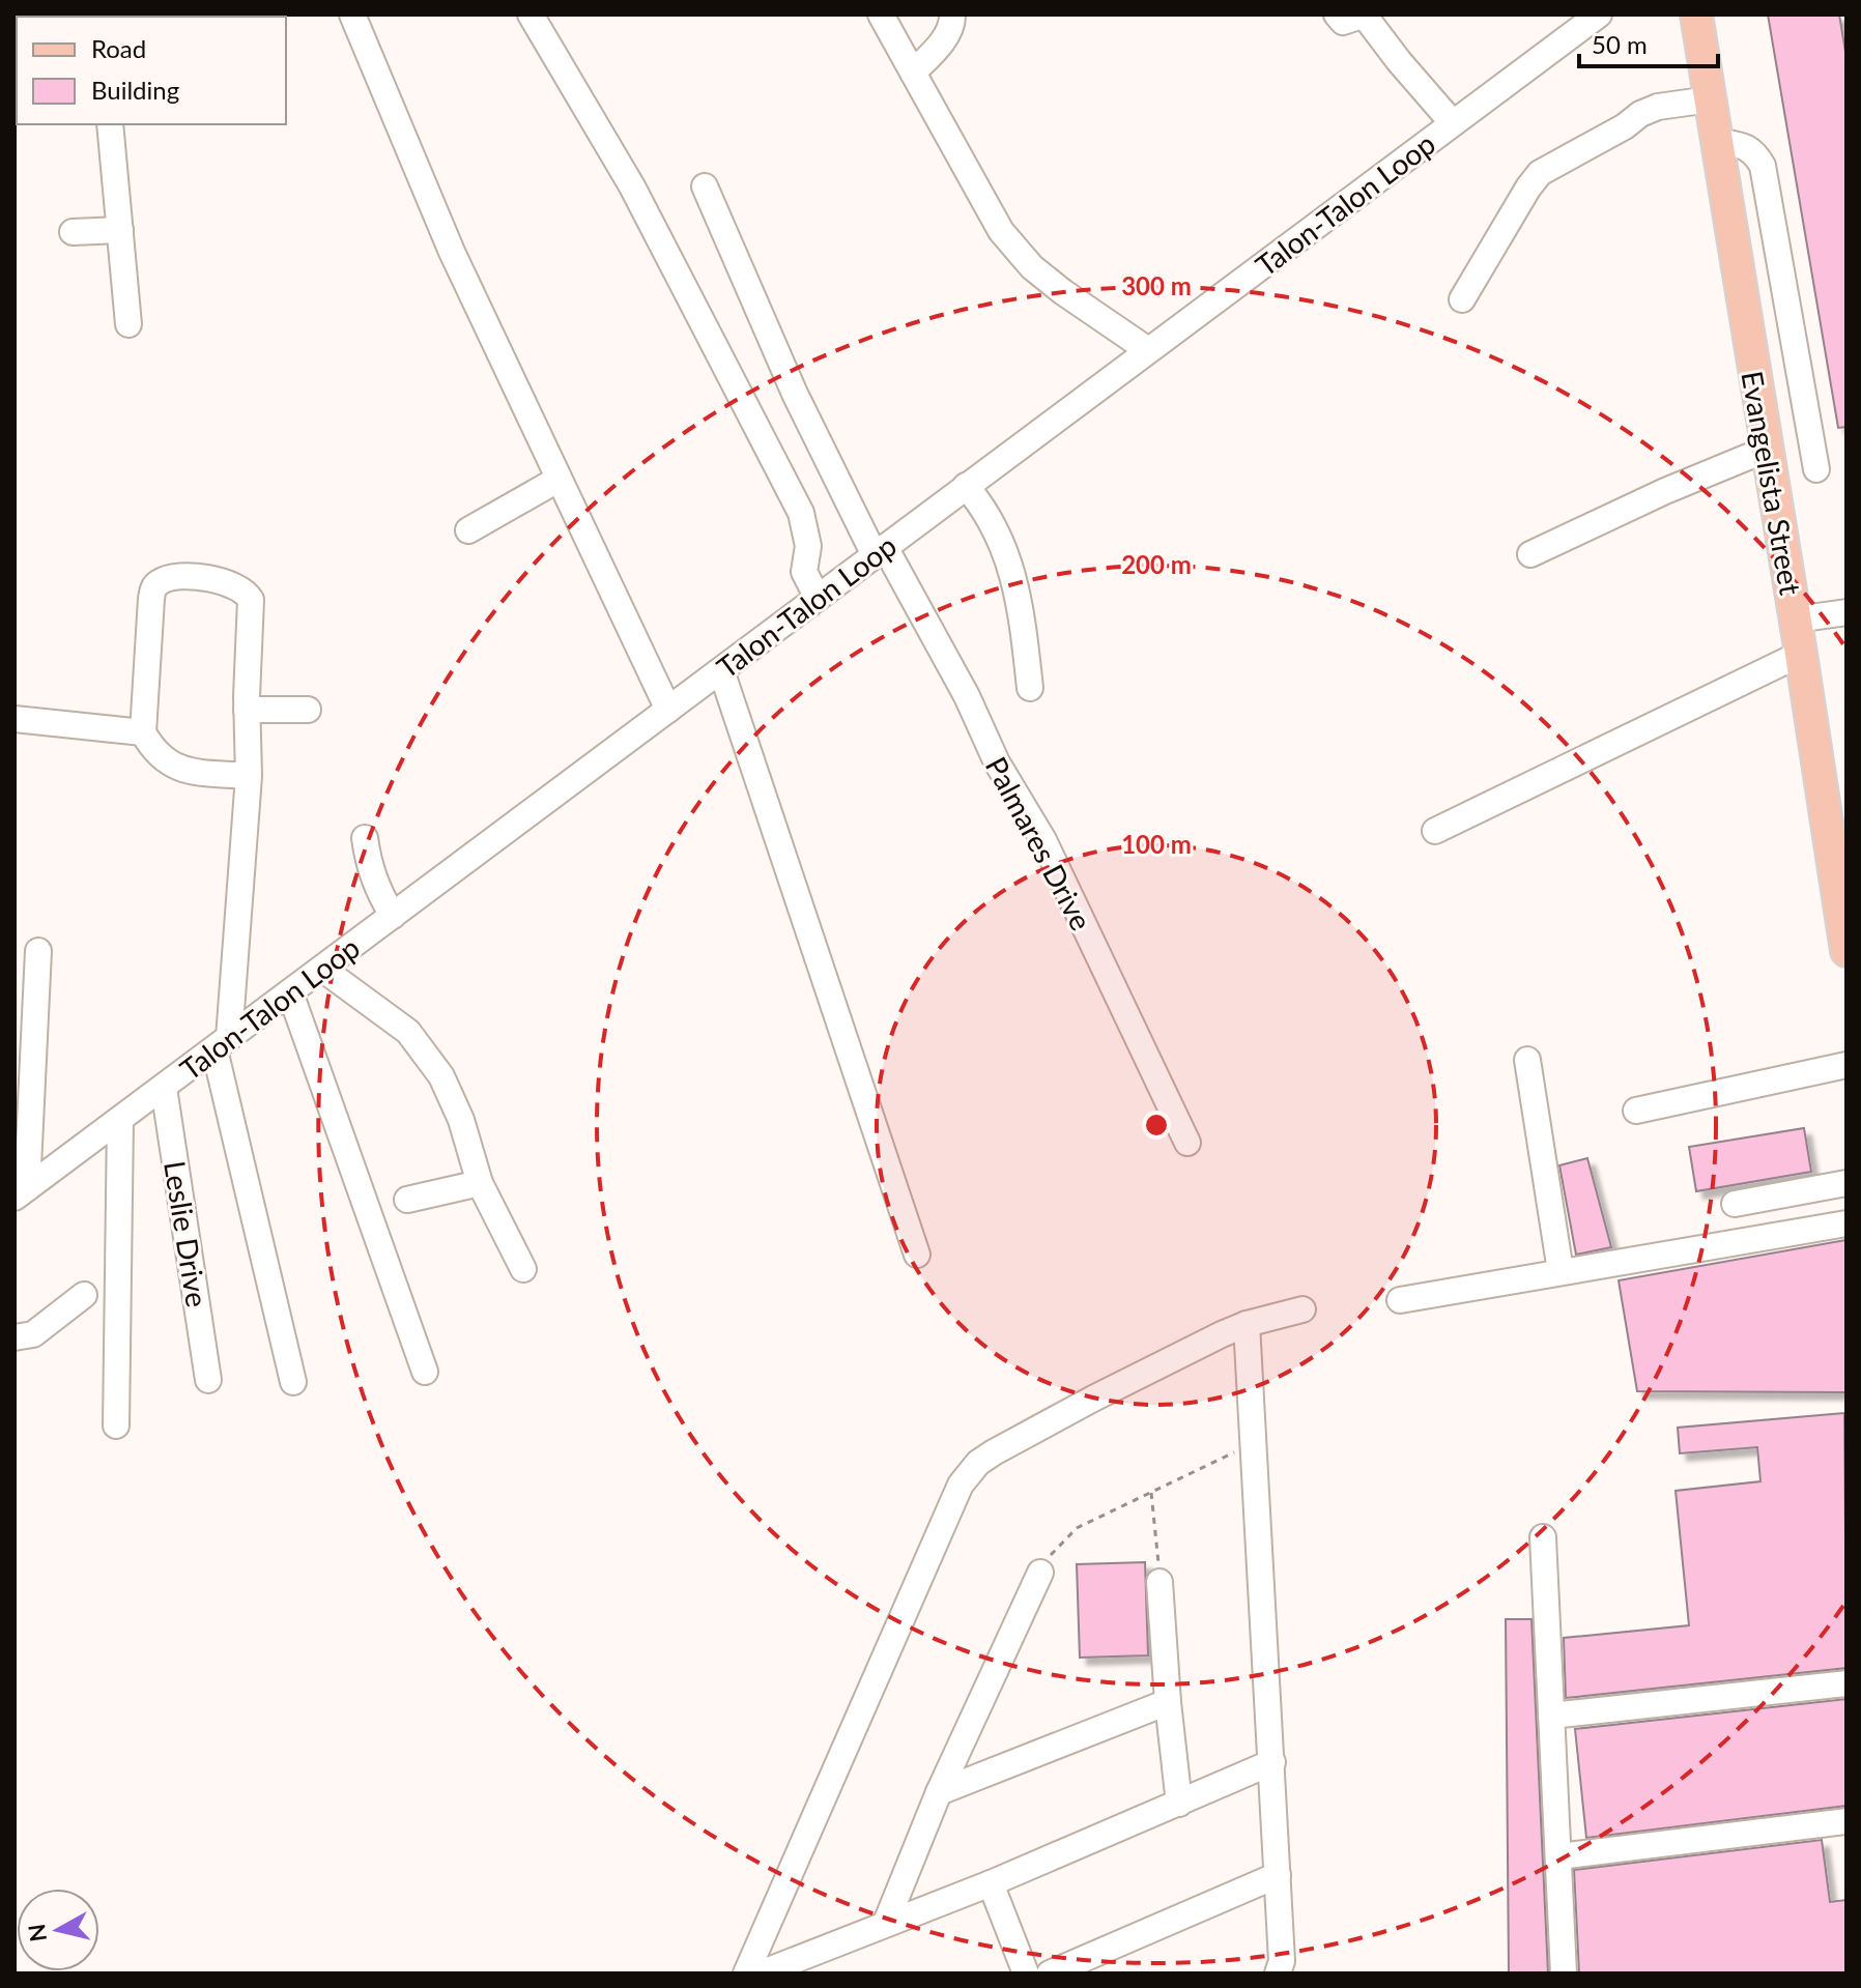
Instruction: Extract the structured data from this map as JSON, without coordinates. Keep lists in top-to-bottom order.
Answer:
{
  "streets": {
    "main road": ["Evangelista Street"],
    "street": ["Talon-Talon Loop", "Palmares Drive", "Leslie Drive"]
  },
  "crossings": [
    ["Talon-Talon Loop", "Palmares Drive"],
    ["Talon-Talon Loop", "Leslie Drive"]
  ],
  "legend": ["Road", "Building"],
  "scale_bar": "50 m",
  "north": "left",
  "rings": ["300 m", "200 m", "100 m"]
}
